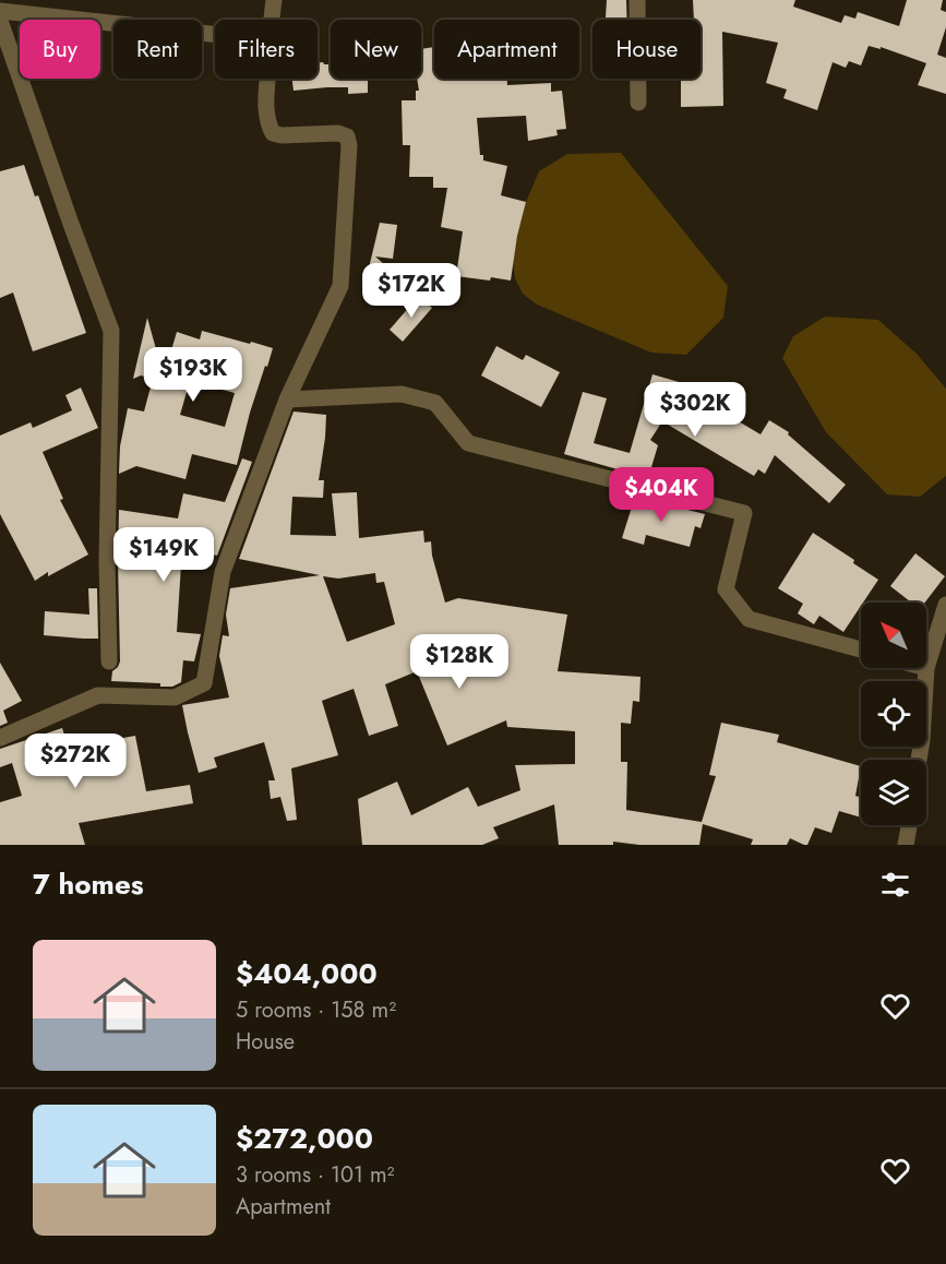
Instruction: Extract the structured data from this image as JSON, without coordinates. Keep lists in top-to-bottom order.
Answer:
{
  "north": "top left",
  "page": {
    "chip": [
      "Buy",
      "Rent",
      "Filters",
      "New",
      "Apartment",
      "House"
    ],
    "price": [
      "$172K",
      "$193K",
      "$302K",
      "$404K",
      "$149K",
      "$128K",
      "$272K"
    ],
    "heading": "7 homes",
    "list": [
      {
        "name": "$404,000",
        "note": "5 rooms · 158 m² · House"
      },
      {
        "name": "$272,000",
        "note": "3 rooms · 101 m² · Apartment"
      }
    ]
  }
}
